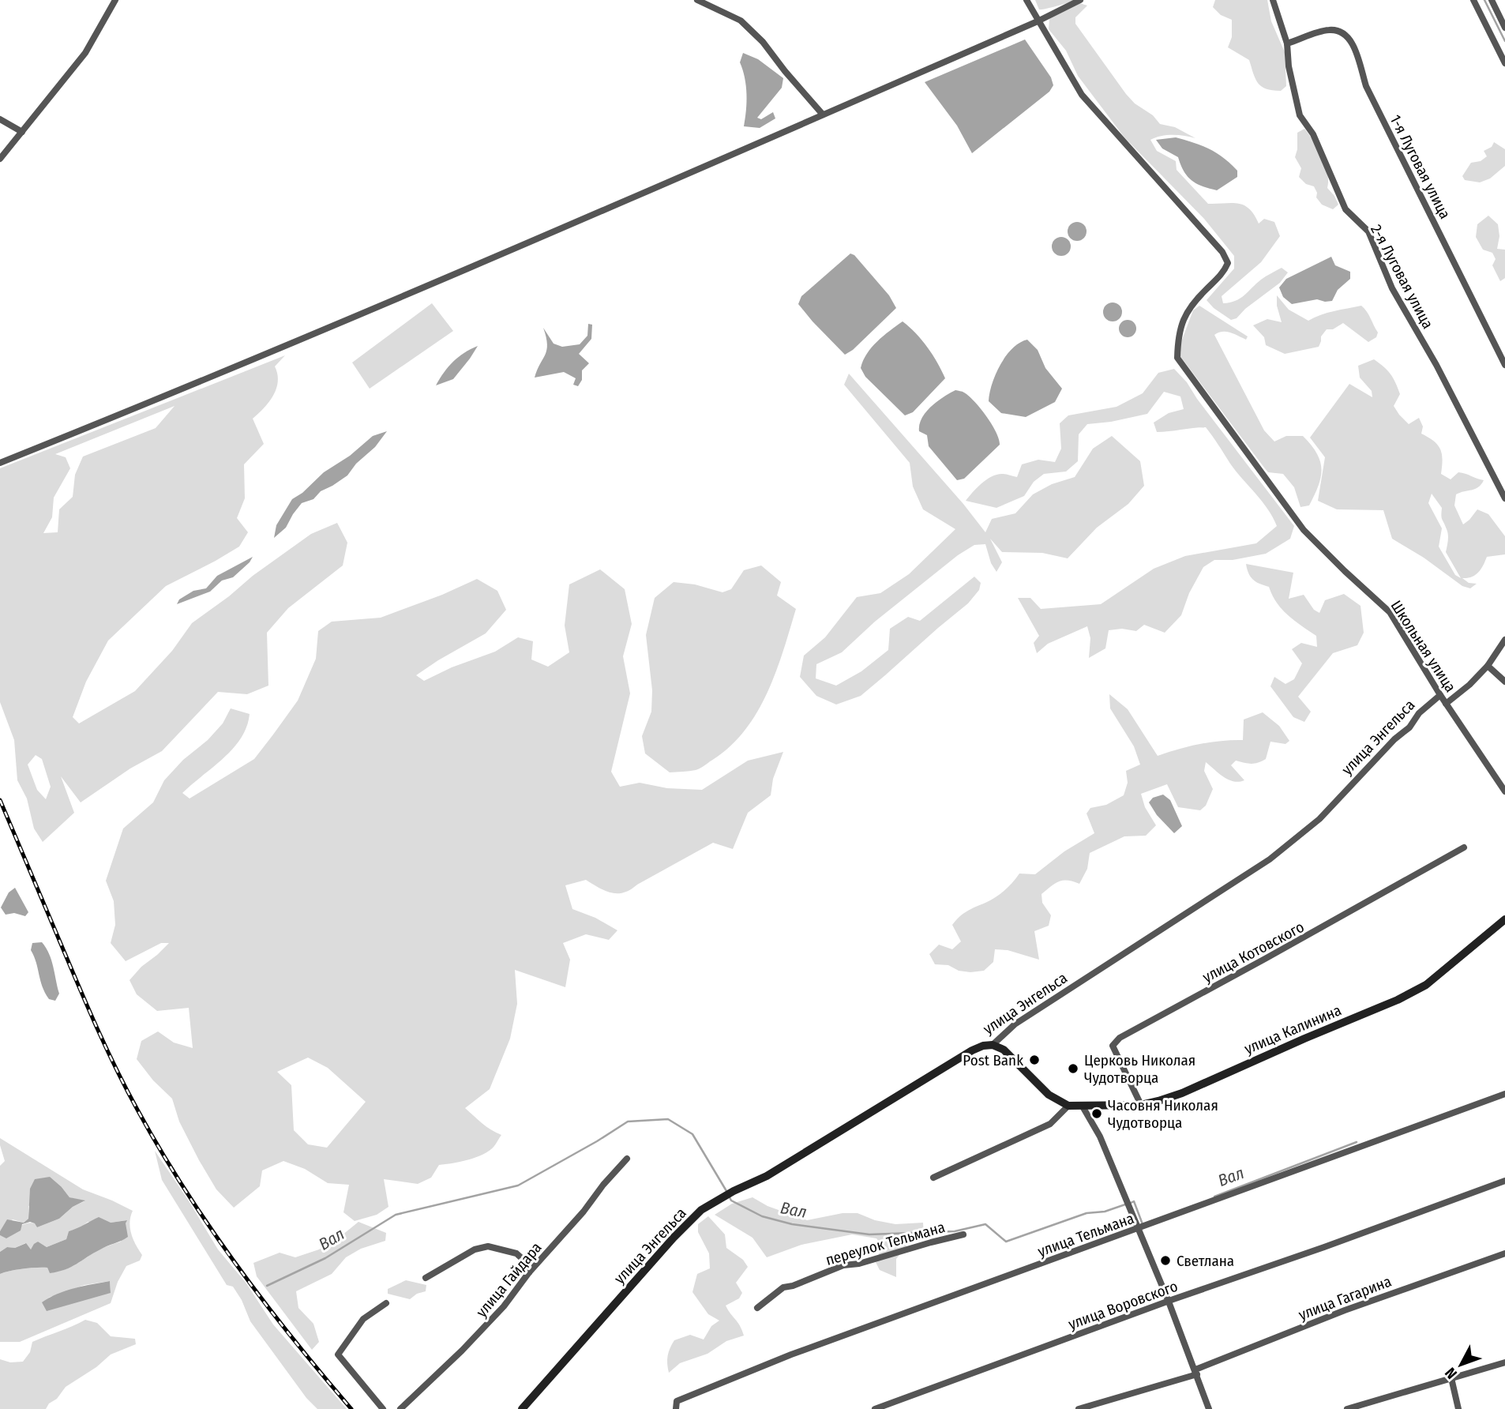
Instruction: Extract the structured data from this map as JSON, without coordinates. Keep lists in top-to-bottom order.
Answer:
{
  "streets": {
    "street": [
      "1-я Луговая улица",
      "2-я Луговая улица",
      "Школьная улица",
      "улица Энгельса",
      "улица Котовского",
      "улица Калинина",
      "улица Тельмана",
      "переулок Тельмана",
      "улица Гайдара",
      "улица Гагарина",
      "улица Воровского"
    ]
  },
  "crossings": [
    ["1-я Луговая улица", "2-я Луговая улица"],
    ["Школьная улица", "улица Энгельса"],
    ["улица Энгельса", "улица Калинина"],
    ["улица Котовского", "улица Калинина"]
  ],
  "water": ["Вал"],
  "places": [
    "Post Bank",
    "Церковь Николая Чудотворца",
    "Часовня Николая Чудотворца",
    "Светлана"
  ],
  "north": "bottom left"
}
